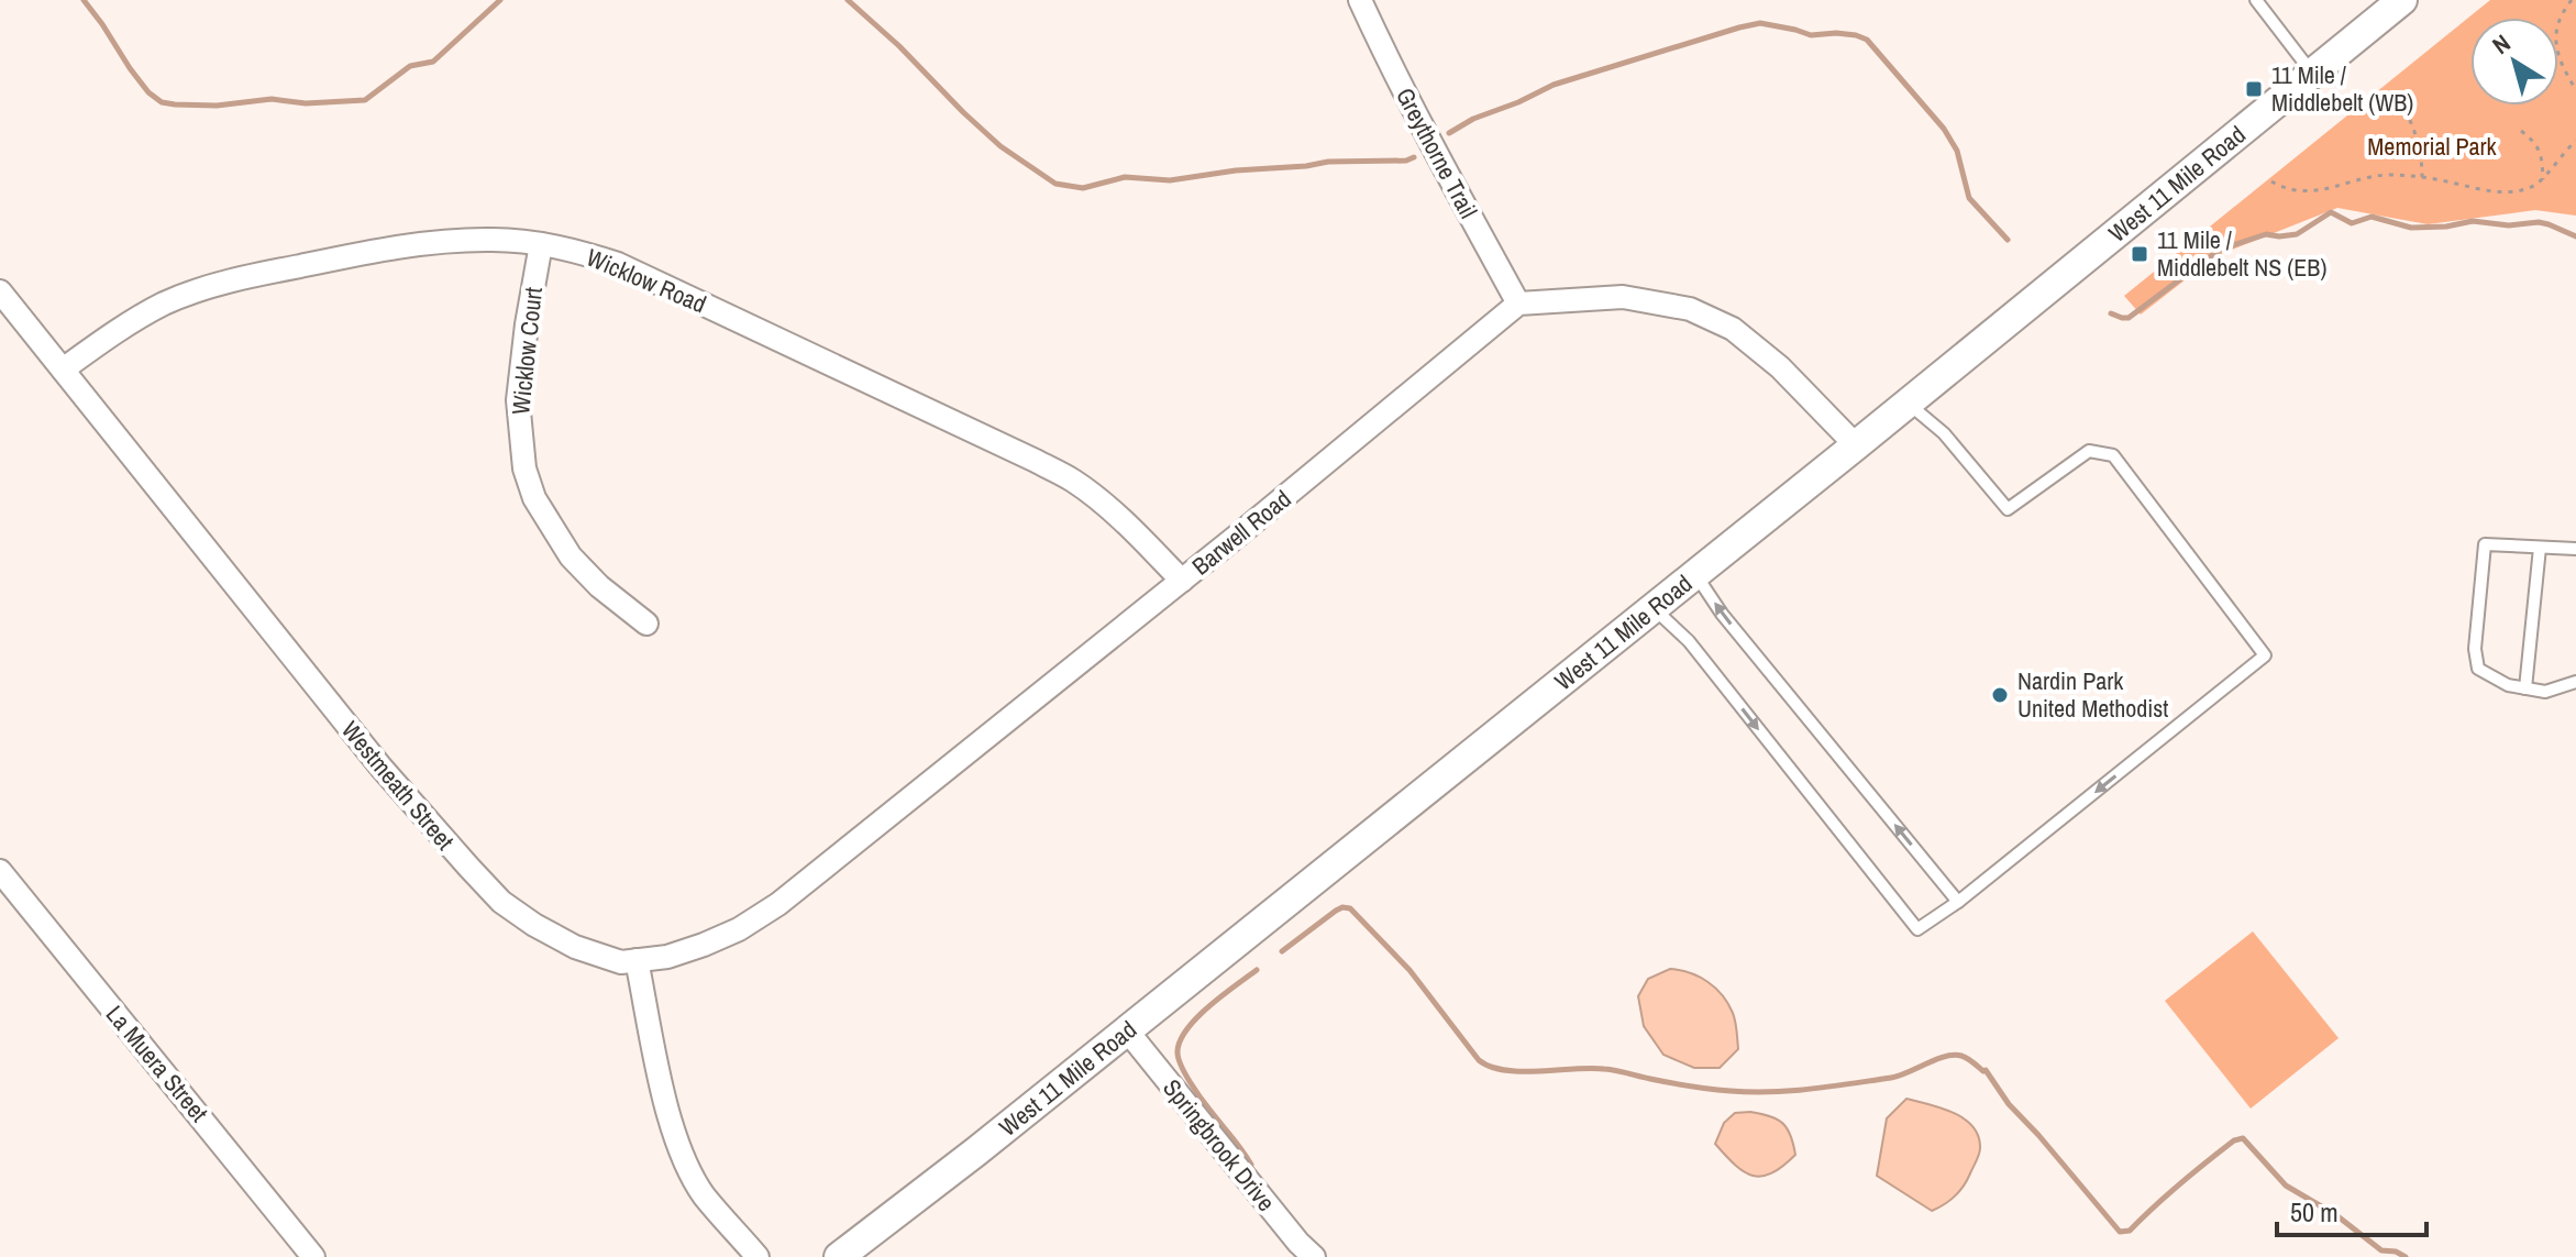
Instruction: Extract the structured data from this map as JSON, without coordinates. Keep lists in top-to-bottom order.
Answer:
{
  "streets": {
    "street": [
      "Greythorne Trail",
      "West 11 Mile Road",
      "Wicklow Road",
      "Wicklow Court",
      "Barwell Road",
      "Westmeath Street",
      "La Muera Street",
      "Springbrook Drive"
    ]
  },
  "crossings": [
    ["Greythorne Trail", "Barwell Road"],
    ["West 11 Mile Road", "Springbrook Drive"],
    ["Wicklow Road", "Wicklow Court"],
    ["Wicklow Road", "Barwell Road"],
    ["Wicklow Road", "Westmeath Street"],
    ["Barwell Road", "Westmeath Street"]
  ],
  "parks": ["Memorial Park"],
  "places": {
    "transit": ["11 Mile / Middlebelt (WB)", "11 Mile / Middlebelt NS (EB)"],
    "other": ["Nardin Park United Methodist"]
  },
  "scale_bar": "50 m",
  "north": "top left"
}
